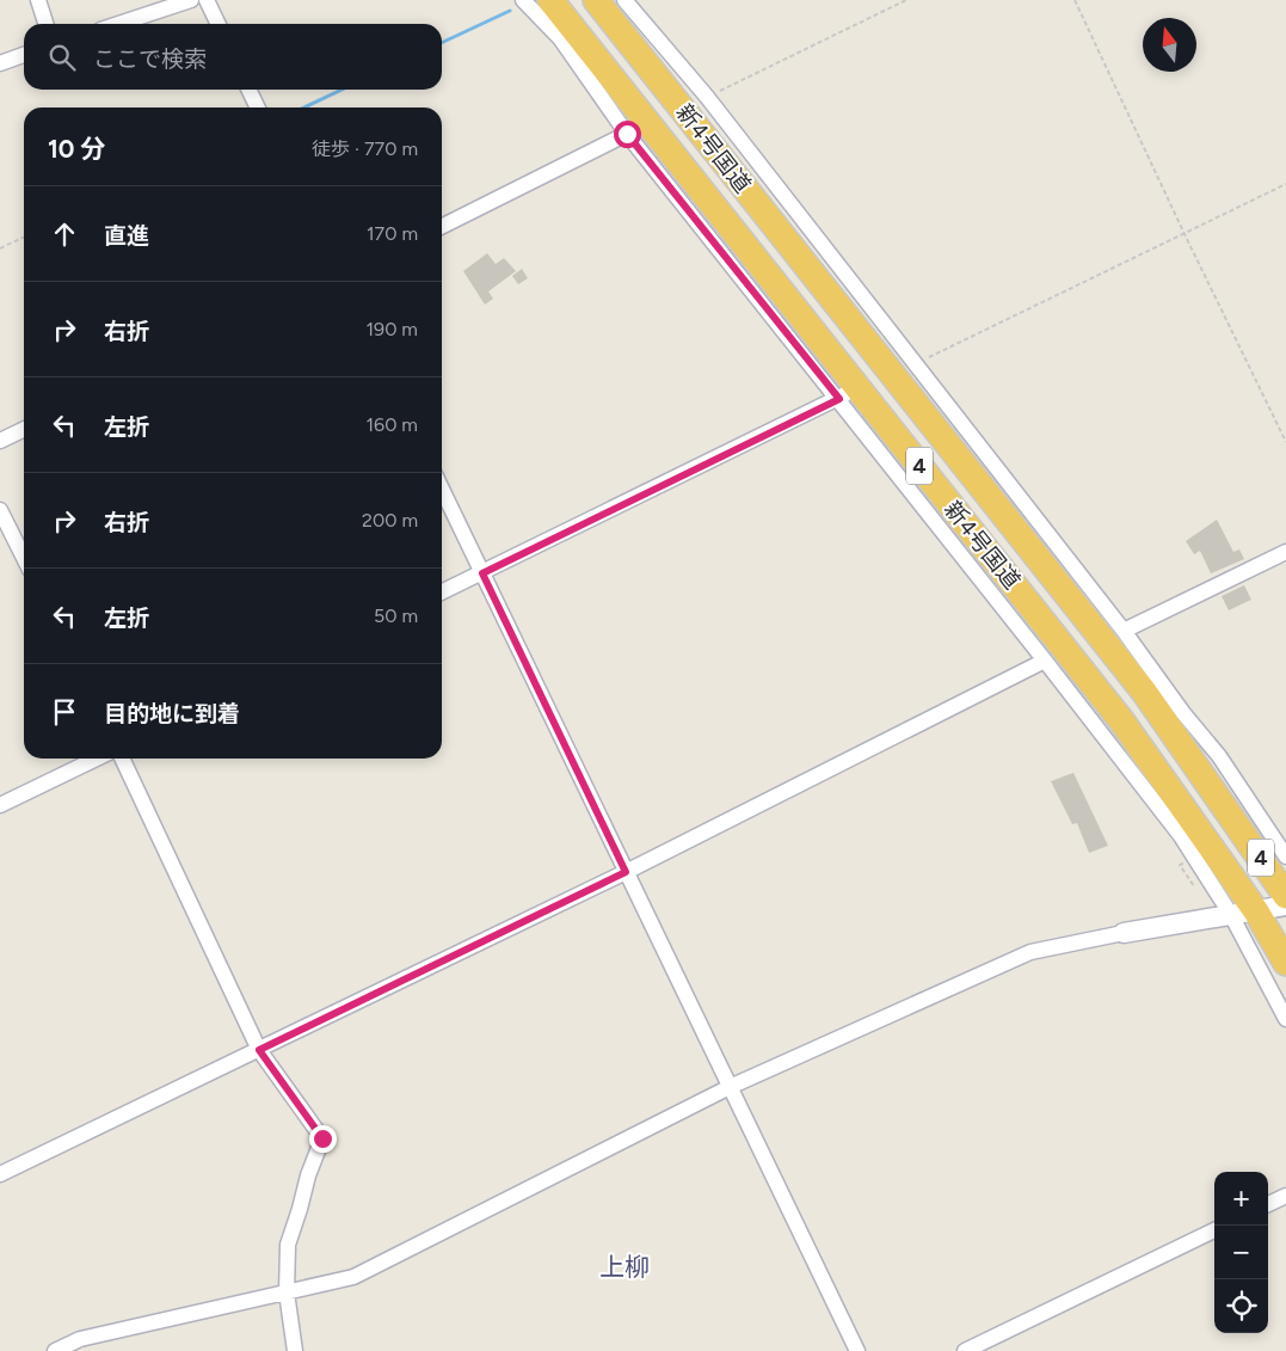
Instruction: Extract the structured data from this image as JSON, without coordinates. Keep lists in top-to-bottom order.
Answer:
{
  "streets": {
    "highway": ["新4号国道", "4"]
  },
  "districts": ["上柳"],
  "north": "top",
  "page": {
    "search": "ここで検索",
    "heading": ["10 分", "徒歩 · 770 m"],
    "list": [
      ["直進", "170 m"],
      ["右折", "190 m"],
      ["左折", "160 m"],
      ["右折", "200 m"],
      ["左折", "50 m"],
      "目的地に到着"
    ],
    "map_buttons": ["+", "−"]
  }
}
